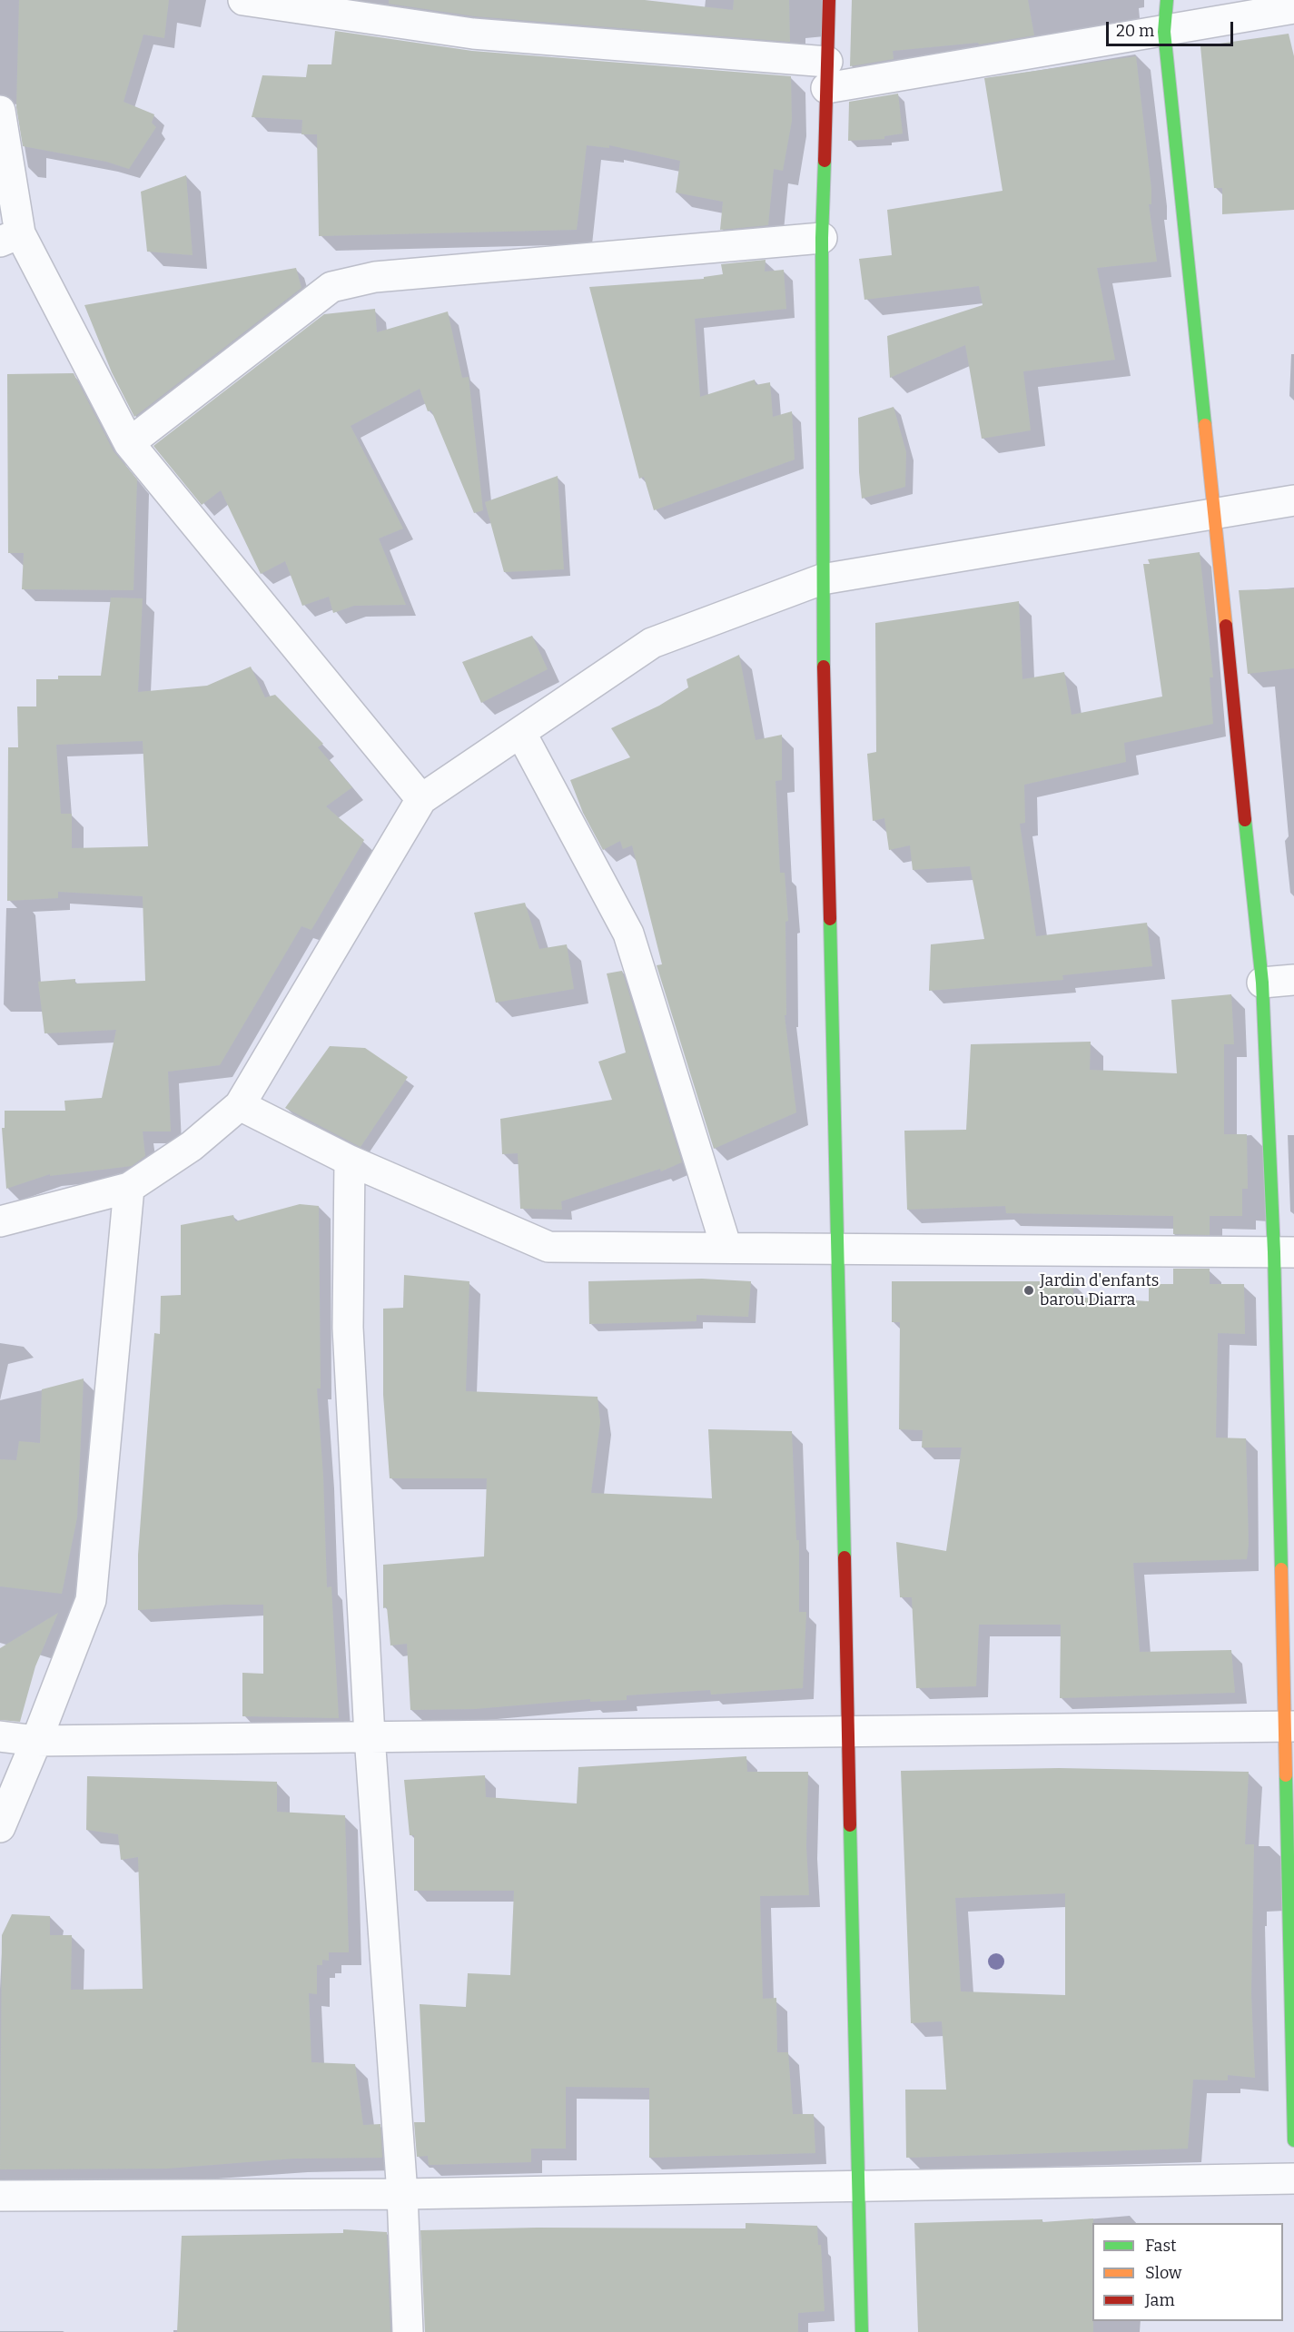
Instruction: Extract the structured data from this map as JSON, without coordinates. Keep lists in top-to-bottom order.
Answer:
{
  "places": ["Jardin d'enfants barou Diarra"],
  "legend": ["Fast", "Slow", "Jam"],
  "scale_bar": "20 m"
}
